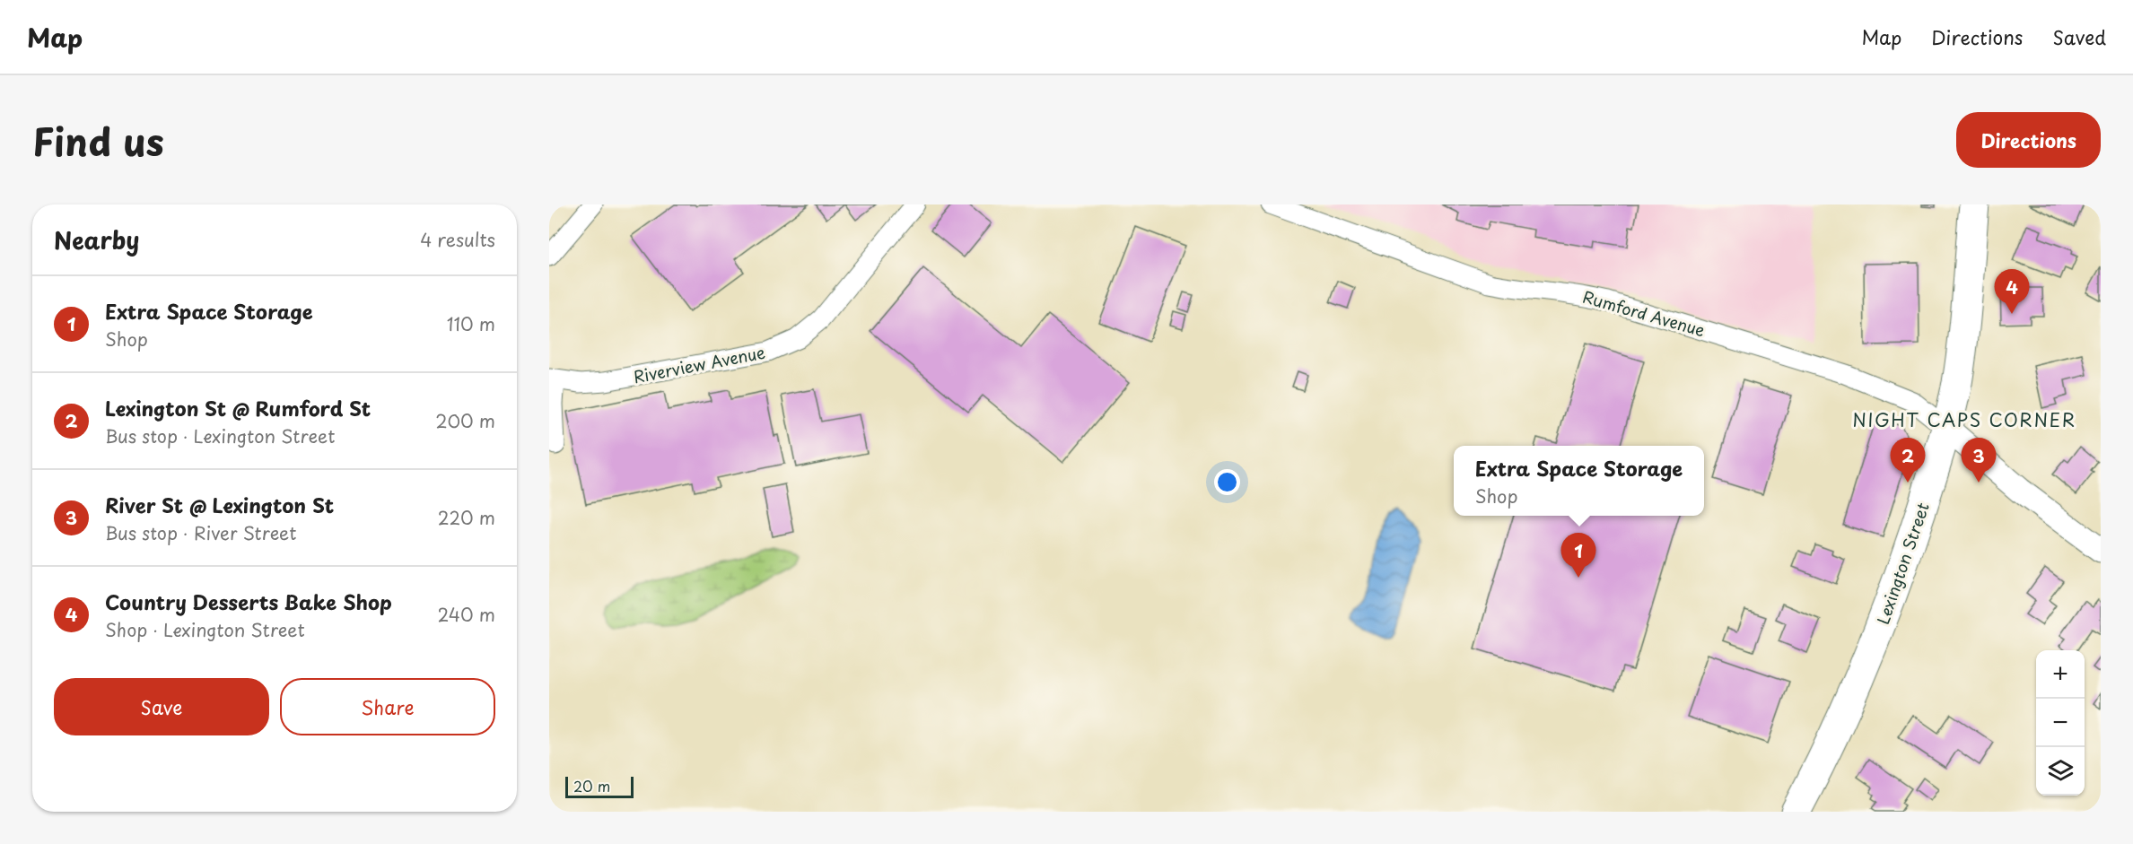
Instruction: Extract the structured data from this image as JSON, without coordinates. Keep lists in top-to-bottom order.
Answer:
{
  "streets": {
    "main road": ["Lexington Street"],
    "street": ["Rumford Avenue", "Riverview Avenue"]
  },
  "crossings": [
    ["Rumford Avenue", "Lexington Street"]
  ],
  "districts": ["NIGHT CAPS CORNER"],
  "scale_bar": "20 m",
  "page": {
    "header": "Map",
    "nav": ["Map", "Directions", "Saved"],
    "title": "Find us",
    "buttons": [
      "Directions",
      ["Save", "Share"]
    ],
    "heading": ["Nearby", "4 results"],
    "pins": [
      "4",
      "2",
      "3",
      "1"
    ],
    "list": [
      {
        "mark": "1",
        "name": "Extra Space Storage",
        "note": "Shop",
        "value": "110 m"
      },
      {
        "mark": "2",
        "name": "Lexington St @ Rumford St",
        "note": "Bus stop · Lexington Street",
        "value": "200 m"
      },
      {
        "mark": "3",
        "name": "River St @ Lexington St",
        "note": "Bus stop · River Street",
        "value": "220 m"
      },
      {
        "mark": "4",
        "name": "Country Desserts Bake Shop",
        "note": "Shop · Lexington Street",
        "value": "240 m"
      }
    ],
    "popup": ["Extra Space Storage", "Shop"],
    "map_buttons": ["+", "−"],
    "scale": "20 m"
  }
}
